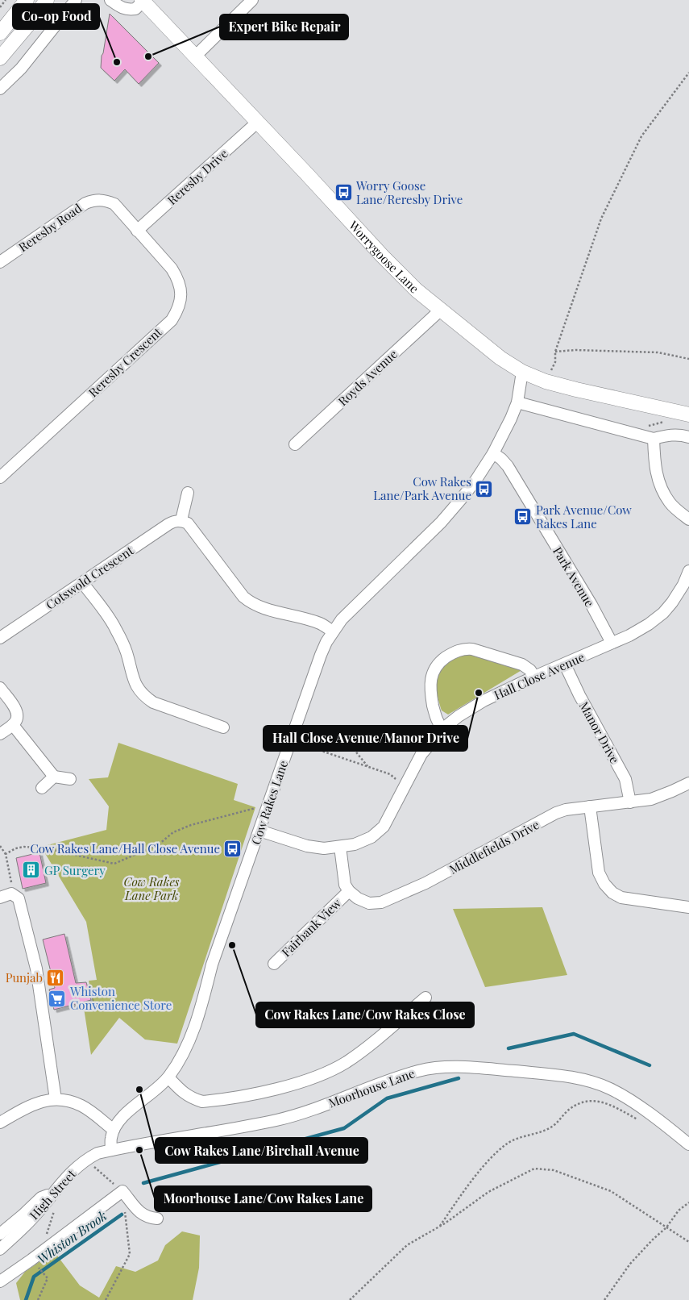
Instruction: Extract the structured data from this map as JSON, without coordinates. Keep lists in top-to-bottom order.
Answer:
{
  "streets": {
    "main road": ["Worrygoose Lane"],
    "street": [
      "Reresby Drive",
      "Reresby Road",
      "Reresby Crescent",
      "Royds Avenue",
      "Park Avenue",
      "Cotswold Crescent",
      "Hall Close Avenue",
      "Manor Drive",
      "Cow Rakes Lane",
      "Middlefields Drive",
      "Fairbank View",
      "Moorhouse Lane",
      "High Street"
    ]
  },
  "crossings": [
    ["Reresby Drive", "Reresby Road"],
    ["Reresby Drive", "Worrygoose Lane"],
    ["Reresby Drive", "Reresby Crescent"],
    ["Reresby Road", "Reresby Crescent"],
    ["Worrygoose Lane", "Royds Avenue"],
    ["Worrygoose Lane", "Cow Rakes Lane"],
    ["Park Avenue", "Hall Close Avenue"],
    ["Park Avenue", "Cow Rakes Lane"],
    ["Hall Close Avenue", "Manor Drive"],
    ["Hall Close Avenue", "Cow Rakes Lane"],
    ["Manor Drive", "Middlefields Drive"],
    ["Cow Rakes Lane", "Moorhouse Lane"],
    ["Cow Rakes Lane", "High Street"],
    ["Middlefields Drive", "Fairbank View"],
    ["Moorhouse Lane", "High Street"]
  ],
  "water": ["Whiston Brook"],
  "parks": ["Cow Rakes Lane Park"],
  "places": {
    "other": [
      "Expert Bike Repair",
      "Co-op Food",
      "Hall Close Avenue/Manor Drive",
      "Cow Rakes Lane/Cow Rakes Close",
      "Cow Rakes Lane/Birchall Avenue",
      "Moorhouse Lane/Cow Rakes Lane"
    ],
    "bus stop": [
      "Worry Goose Lane/Reresby Drive",
      "Cow Rakes Lane/Park Avenue",
      "Park Avenue/Cow Rakes Lane",
      "Cow Rakes Lane/Hall Close Avenue"
    ],
    "building": ["GP Surgery"],
    "restaurant": ["Punjab"],
    "supermarket": ["Whiston Convenience Store"]
  }
}
